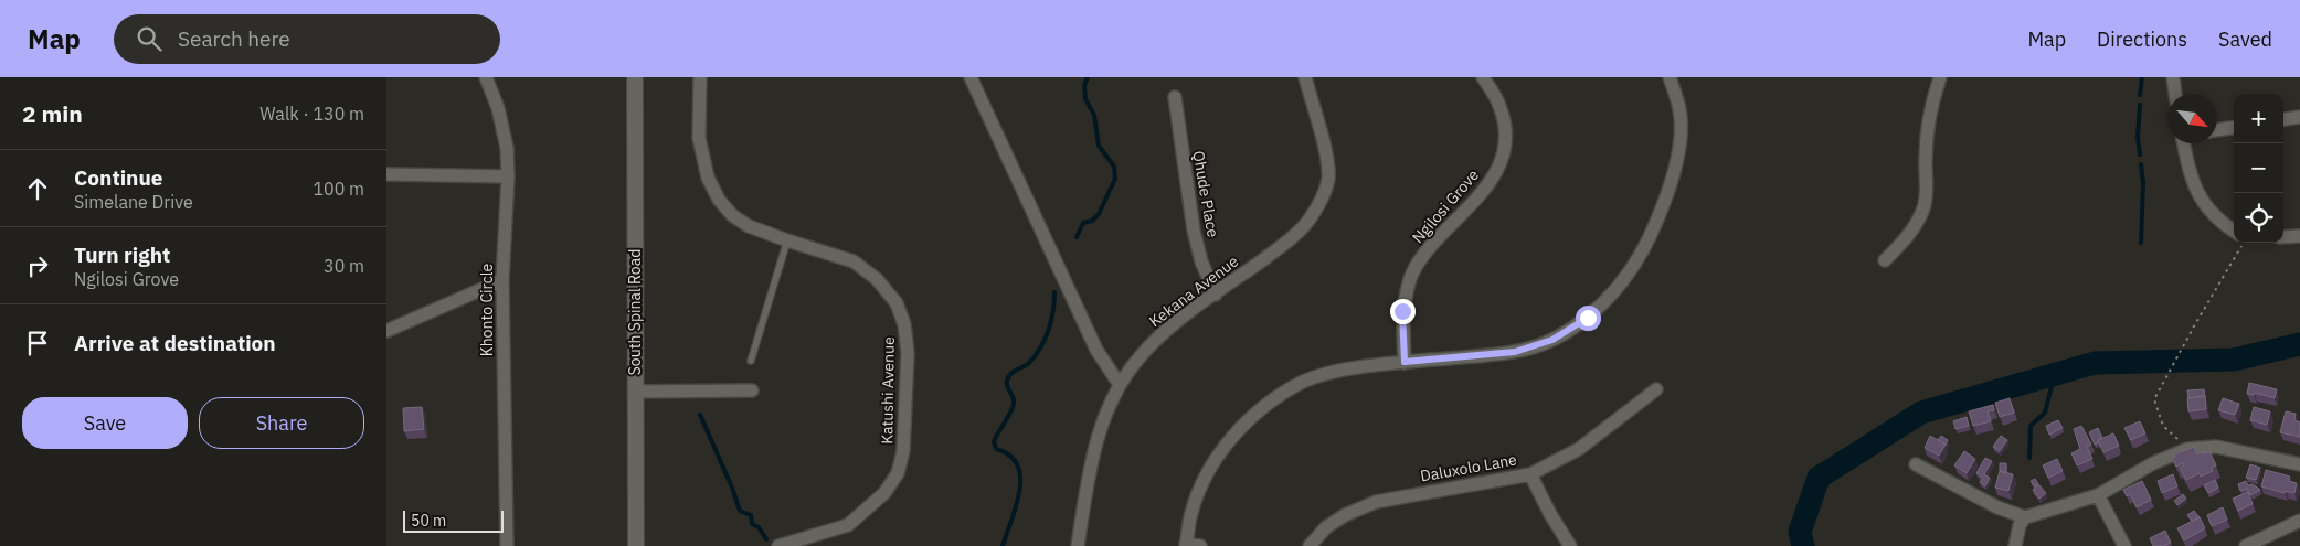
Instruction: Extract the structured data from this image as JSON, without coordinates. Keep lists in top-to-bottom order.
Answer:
{
  "streets": {
    "street": [
      "Qhude Place",
      "Ngilosi Grove",
      "Kekana Avenue",
      "Khonto Circle",
      "South Spinal Road",
      "Katushi Avenue",
      "Daluxolo Lane"
    ]
  },
  "crossings": [
    ["Qhude Place", "Kekana Avenue"]
  ],
  "scale_bar": "50 m",
  "north": "bottom right",
  "page": {
    "header": "Map",
    "search": "Search here",
    "nav": ["Map", "Directions", "Saved"],
    "heading": ["2 min", "Walk · 130 m"],
    "map_buttons": ["+", "−"],
    "list": [
      ["Continue", "Simelane Drive", "100 m"],
      ["Turn right", "Ngilosi Grove", "30 m"],
      "Arrive at destination"
    ],
    "buttons": ["Save", "Share"],
    "scale": "50 m"
  }
}
